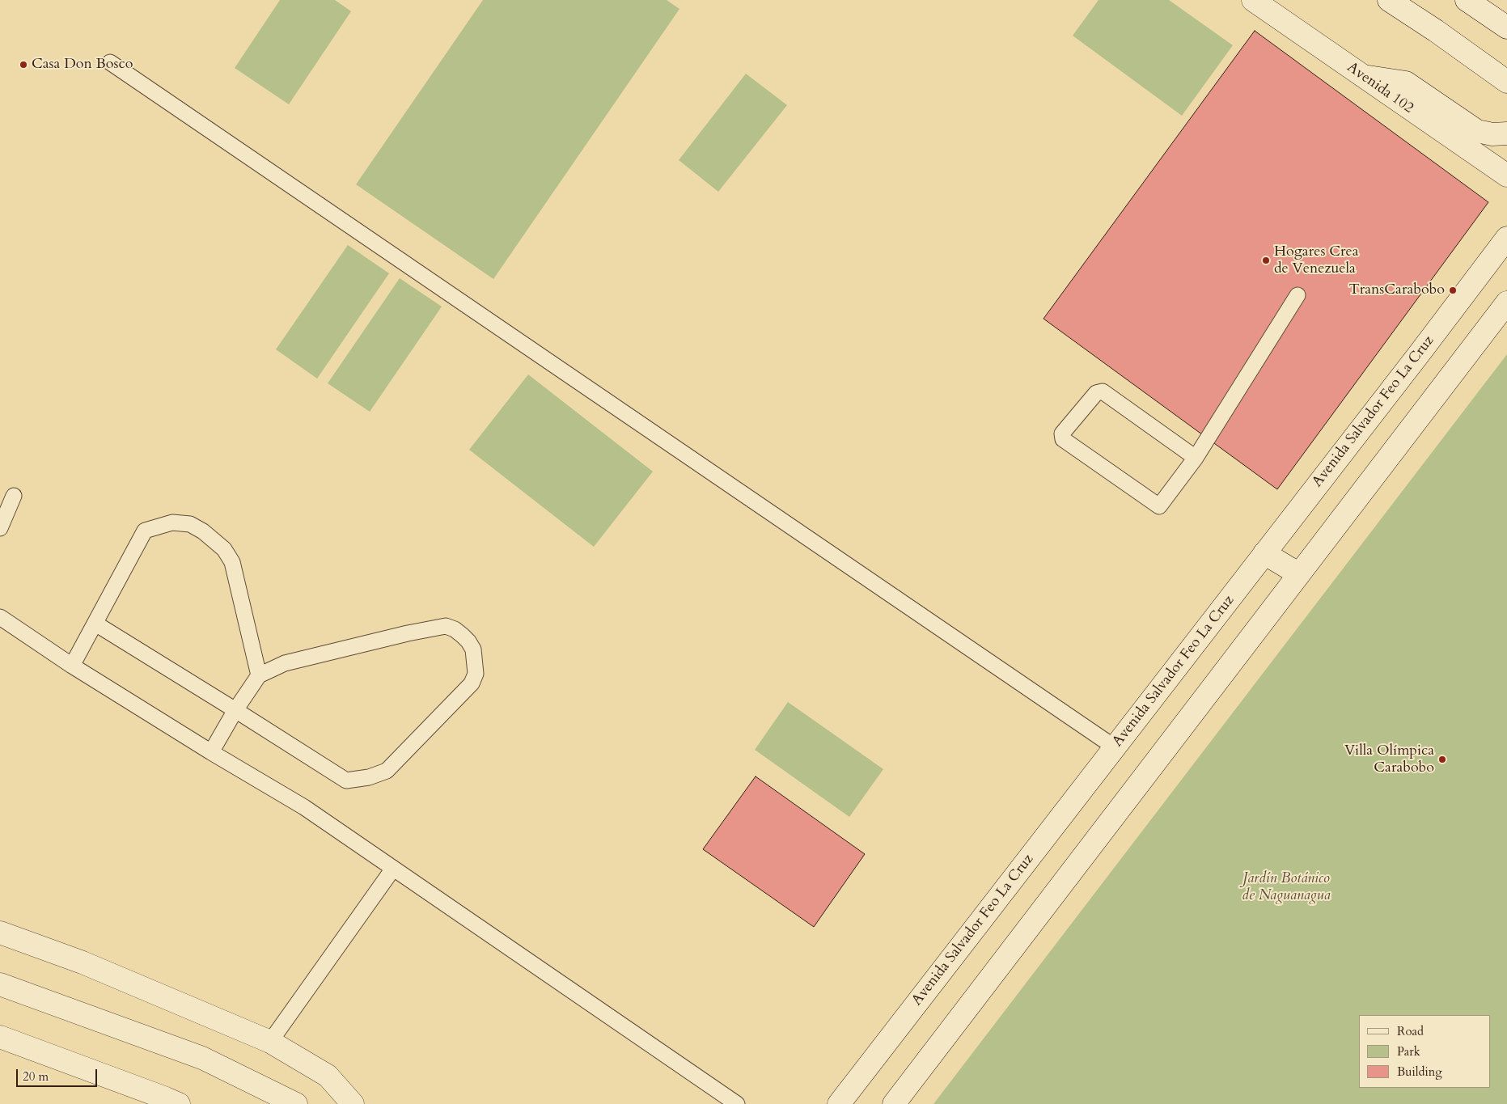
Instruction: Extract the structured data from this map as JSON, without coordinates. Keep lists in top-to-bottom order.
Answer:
{
  "streets": {
    "street": ["Avenida 102", "Avenida Salvador Feo La Cruz"]
  },
  "parks": ["Jardín Botánico de Naguanagua"],
  "places": [
    "Casa Don Bosco",
    "Hogares Crea de Venezuela",
    "TransCarabobo",
    "Villa Olímpica Carabobo"
  ],
  "legend": ["Road", "Park", "Building"],
  "scale_bar": "20 m"
}
